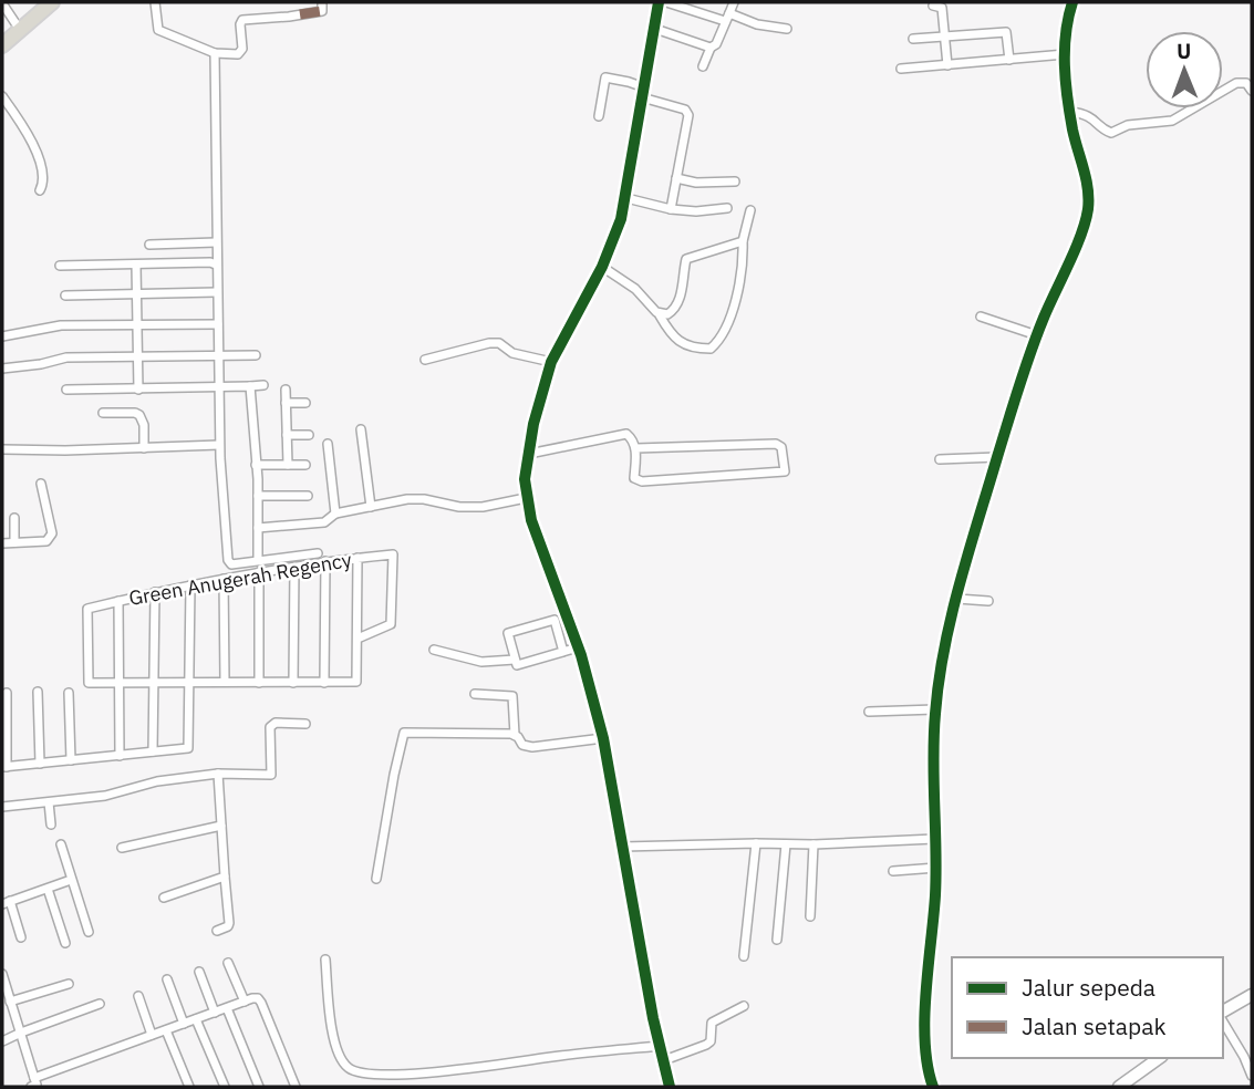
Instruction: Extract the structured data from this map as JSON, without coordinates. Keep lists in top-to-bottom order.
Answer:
{
  "streets": {
    "street": ["Green Anugerah Regency"]
  },
  "legend": ["Jalur sepeda", "Jalan setapak"],
  "north": "top"
}
